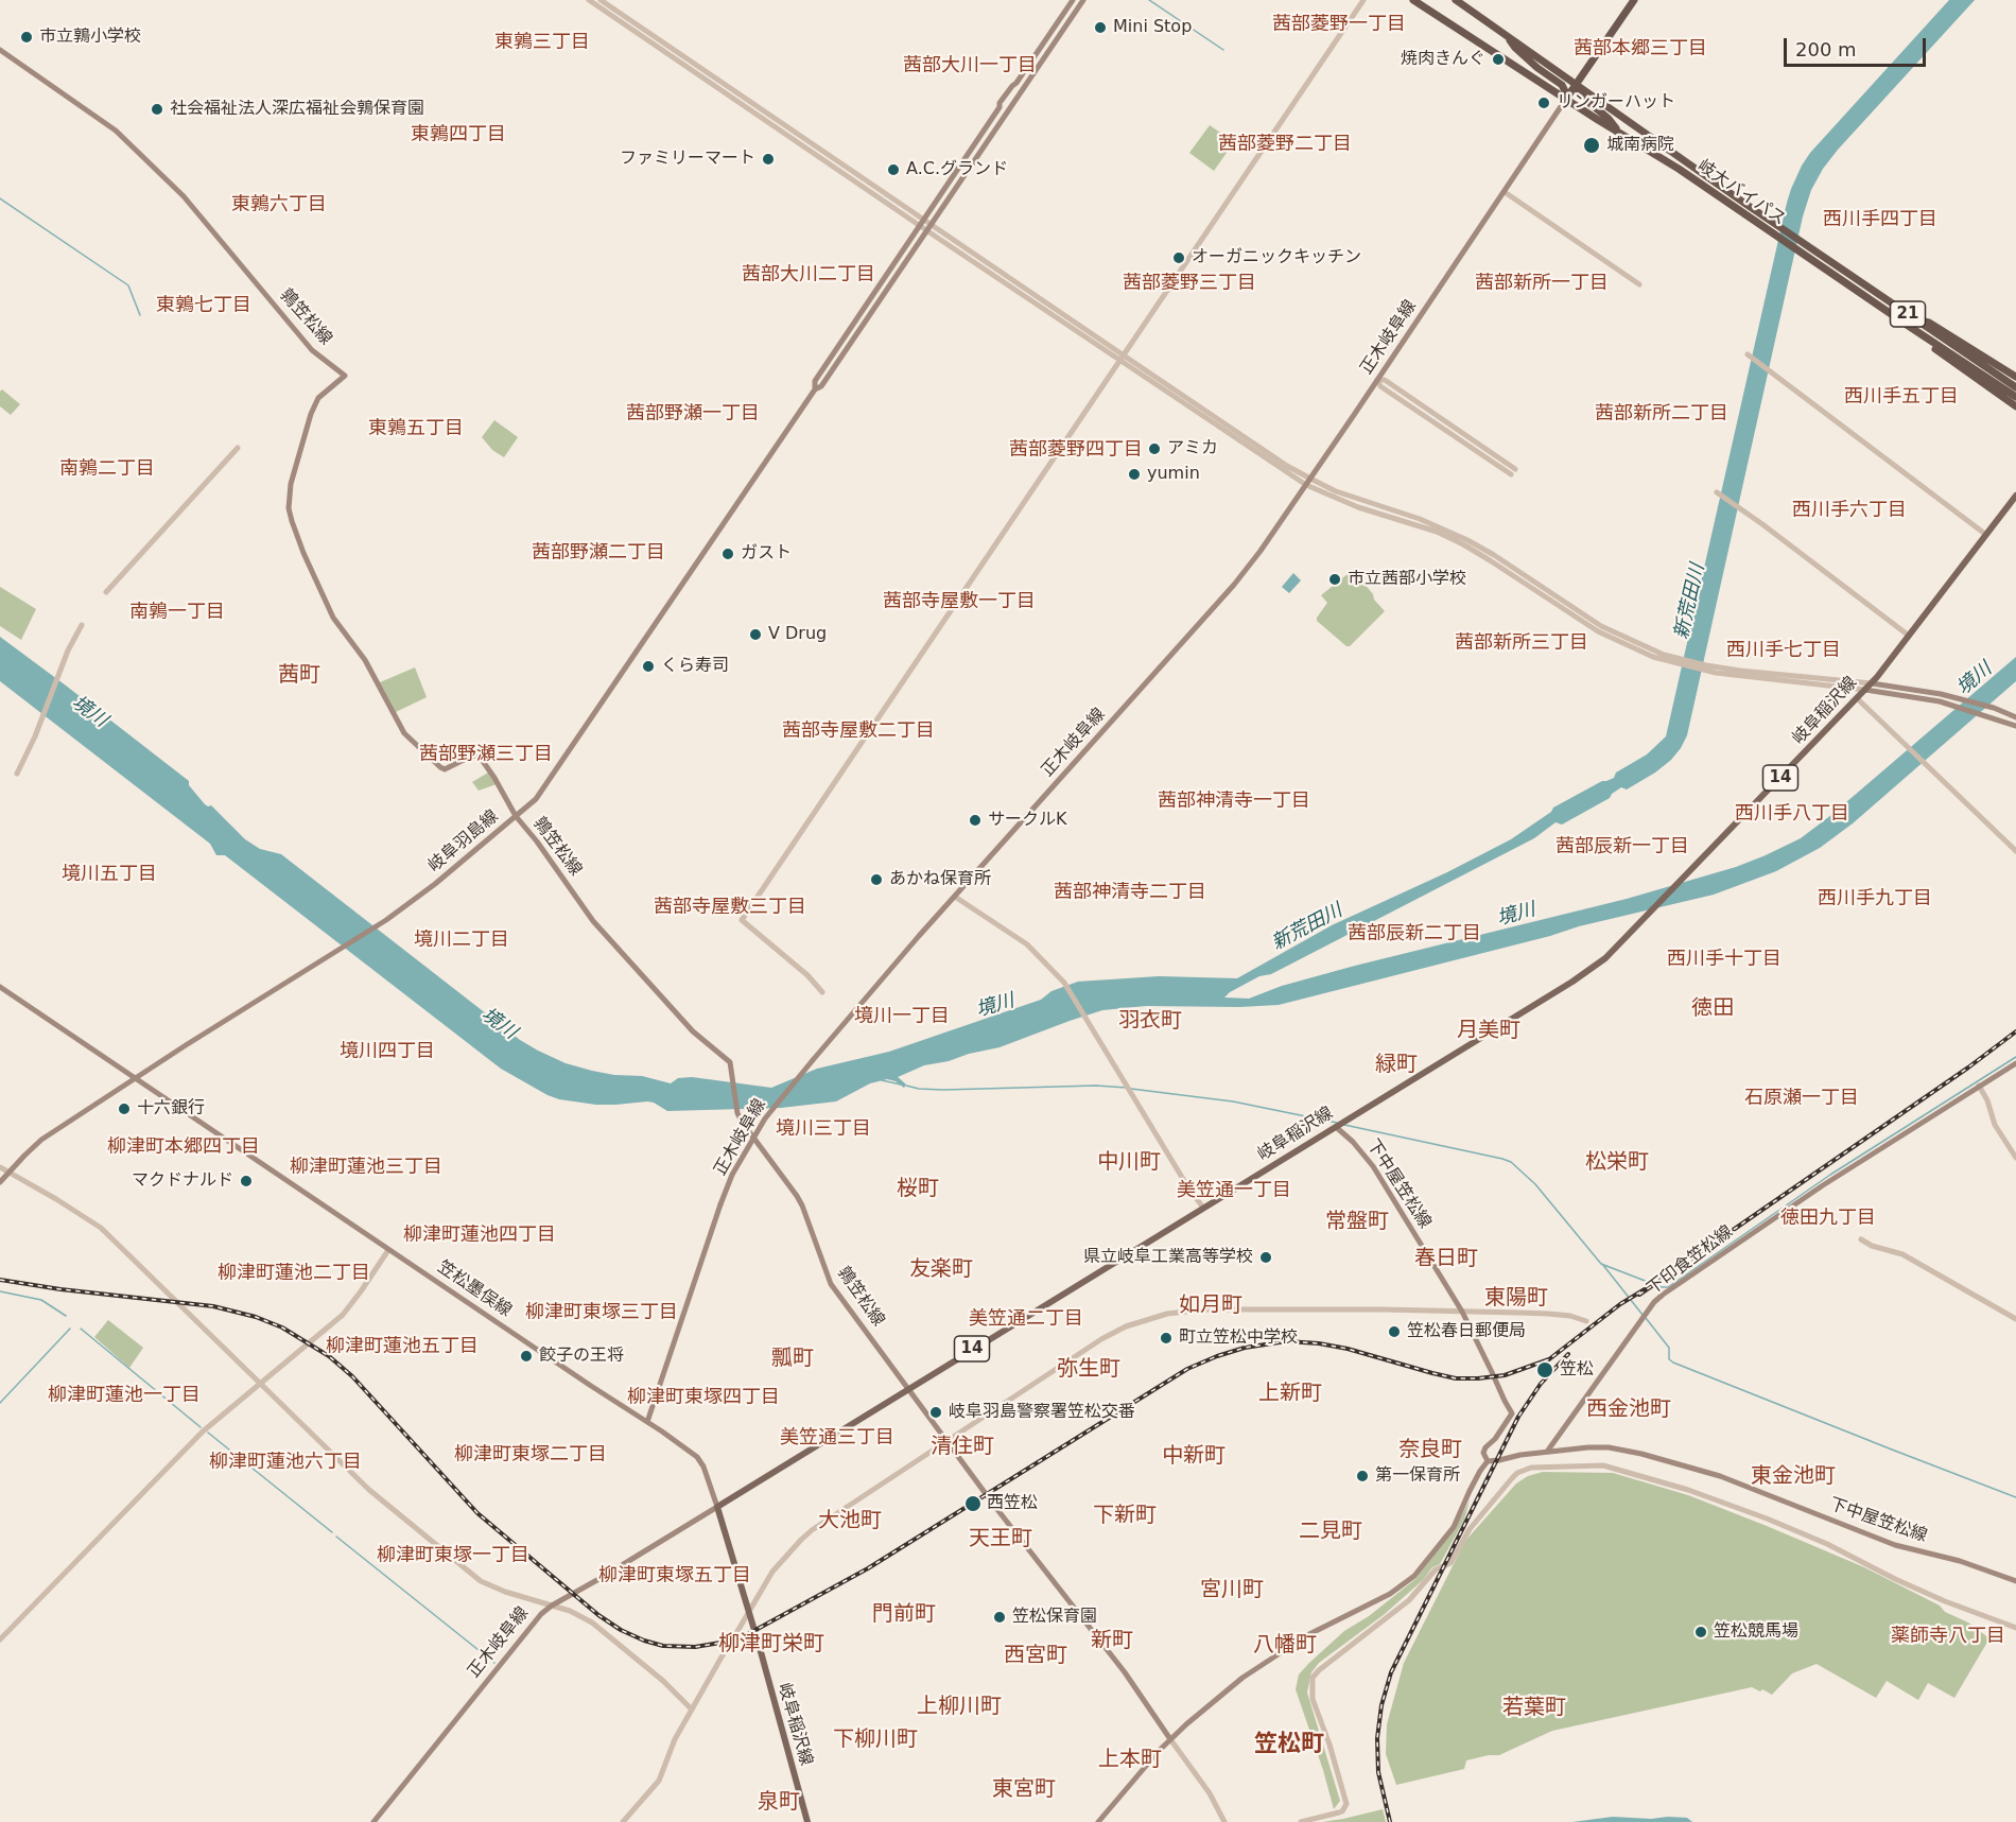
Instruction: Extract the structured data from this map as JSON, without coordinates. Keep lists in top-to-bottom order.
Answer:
{
  "streets": {
    "highway": ["岐大バイパス", "21"],
    "main road": [
      "鶉笠松線",
      "正木岐阜線",
      "岐阜稲沢線",
      "14",
      "岐阜羽島線",
      "下中屋笠松線",
      "下印食笠松線",
      "笠松墨俣線"
    ]
  },
  "crossings": [
    ["岐大バイパス", "21"],
    ["岐大バイパス", "正木岐阜線"],
    ["21", "正木岐阜線"],
    ["鶉笠松線", "岐阜稲沢線"],
    ["鶉笠松線", "岐阜羽島線"],
    ["正木岐阜線", "岐阜稲沢線"],
    ["正木岐阜線", "笠松墨俣線"],
    ["岐阜稲沢線", "下中屋笠松線"],
    ["岐阜稲沢線", "笠松墨俣線"],
    ["岐阜羽島線", "笠松墨俣線"],
    ["下中屋笠松線", "下印食笠松線"]
  ],
  "districts": [
    "茜部菱野一丁目",
    "東鶉三丁目",
    "茜部本郷三丁目",
    "茜部大川一丁目",
    "東鶉四丁目",
    "茜部菱野二丁目",
    "東鶉六丁目",
    "西川手四丁目",
    "茜部大川二丁目",
    "茜部菱野三丁目",
    "茜部新所一丁目",
    "東鶉七丁目",
    "西川手五丁目",
    "茜部野瀬一丁目",
    "茜部新所二丁目",
    "東鶉五丁目",
    "茜部菱野四丁目",
    "南鶉二丁目",
    "西川手六丁目",
    "茜部野瀬二丁目",
    "茜部寺屋敷一丁目",
    "南鶉一丁目",
    "茜部新所三丁目",
    "西川手七丁目",
    "茜町",
    "茜部寺屋敷二丁目",
    "茜部野瀬三丁目",
    "茜部神清寺一丁目",
    "西川手八丁目",
    "茜部辰新一丁目",
    "境川五丁目",
    "茜部神清寺二丁目",
    "西川手九丁目",
    "茜部寺屋敷三丁目",
    "茜部辰新二丁目",
    "境川二丁目",
    "西川手十丁目",
    "徳田",
    "境川一丁目",
    "羽衣町",
    "月美町",
    "境川四丁目",
    "緑町",
    "石原瀬一丁目",
    "境川三丁目",
    "柳津町本郷四丁目",
    "中川町",
    "松栄町",
    "柳津町蓮池三丁目",
    "桜町",
    "美笠通一丁目",
    "徳田九丁目",
    "常盤町",
    "柳津町蓮池四丁目",
    "春日町",
    "友楽町",
    "柳津町蓮池二丁目",
    "東陽町",
    "如月町",
    "柳津町東塚三丁目",
    "美笠通二丁目",
    "柳津町蓮池五丁目",
    "瓢町",
    "弥生町",
    "上新町",
    "柳津町蓮池一丁目",
    "柳津町東塚四丁目",
    "西金池町",
    "美笠通三丁目",
    "清住町",
    "奈良町",
    "柳津町東塚二丁目",
    "中新町",
    "柳津町蓮池六丁目",
    "東金池町",
    "下新町",
    "大池町",
    "二見町",
    "天王町",
    "柳津町東塚一丁目",
    "柳津町東塚五丁目",
    "宮川町",
    "門前町",
    "薬師寺八丁目",
    "新町",
    "柳津町栄町",
    "八幡町",
    "西宮町",
    "上柳川町",
    "若葉町",
    "下柳川町",
    "笠松町",
    "上本町",
    "東宮町",
    "泉町"
  ],
  "water": ["新荒田川", "境川"],
  "places": [
    "Mini Stop",
    "市立鶉小学校",
    "焼肉きんぐ",
    "リンガーハット",
    "社会福祉法人深広福祉会鶉保育園",
    "城南病院",
    "ファミリーマート",
    "A.C.グランド",
    "オーガニックキッチン",
    "アミカ",
    "yumin",
    "ガスト",
    "市立茜部小学校",
    "V Drug",
    "くら寿司",
    "サークルK",
    "あかね保育所",
    "十六銀行",
    "マクドナルド",
    "県立岐阜工業高等学校",
    "笠松春日郵便局",
    "町立笠松中学校",
    "餃子の王将",
    "笠松",
    "岐阜羽島警察署笠松交番",
    "第一保育所",
    "西笠松",
    "笠松保育園",
    "笠松競馬場"
  ],
  "scale_bar": "200 m"
}
